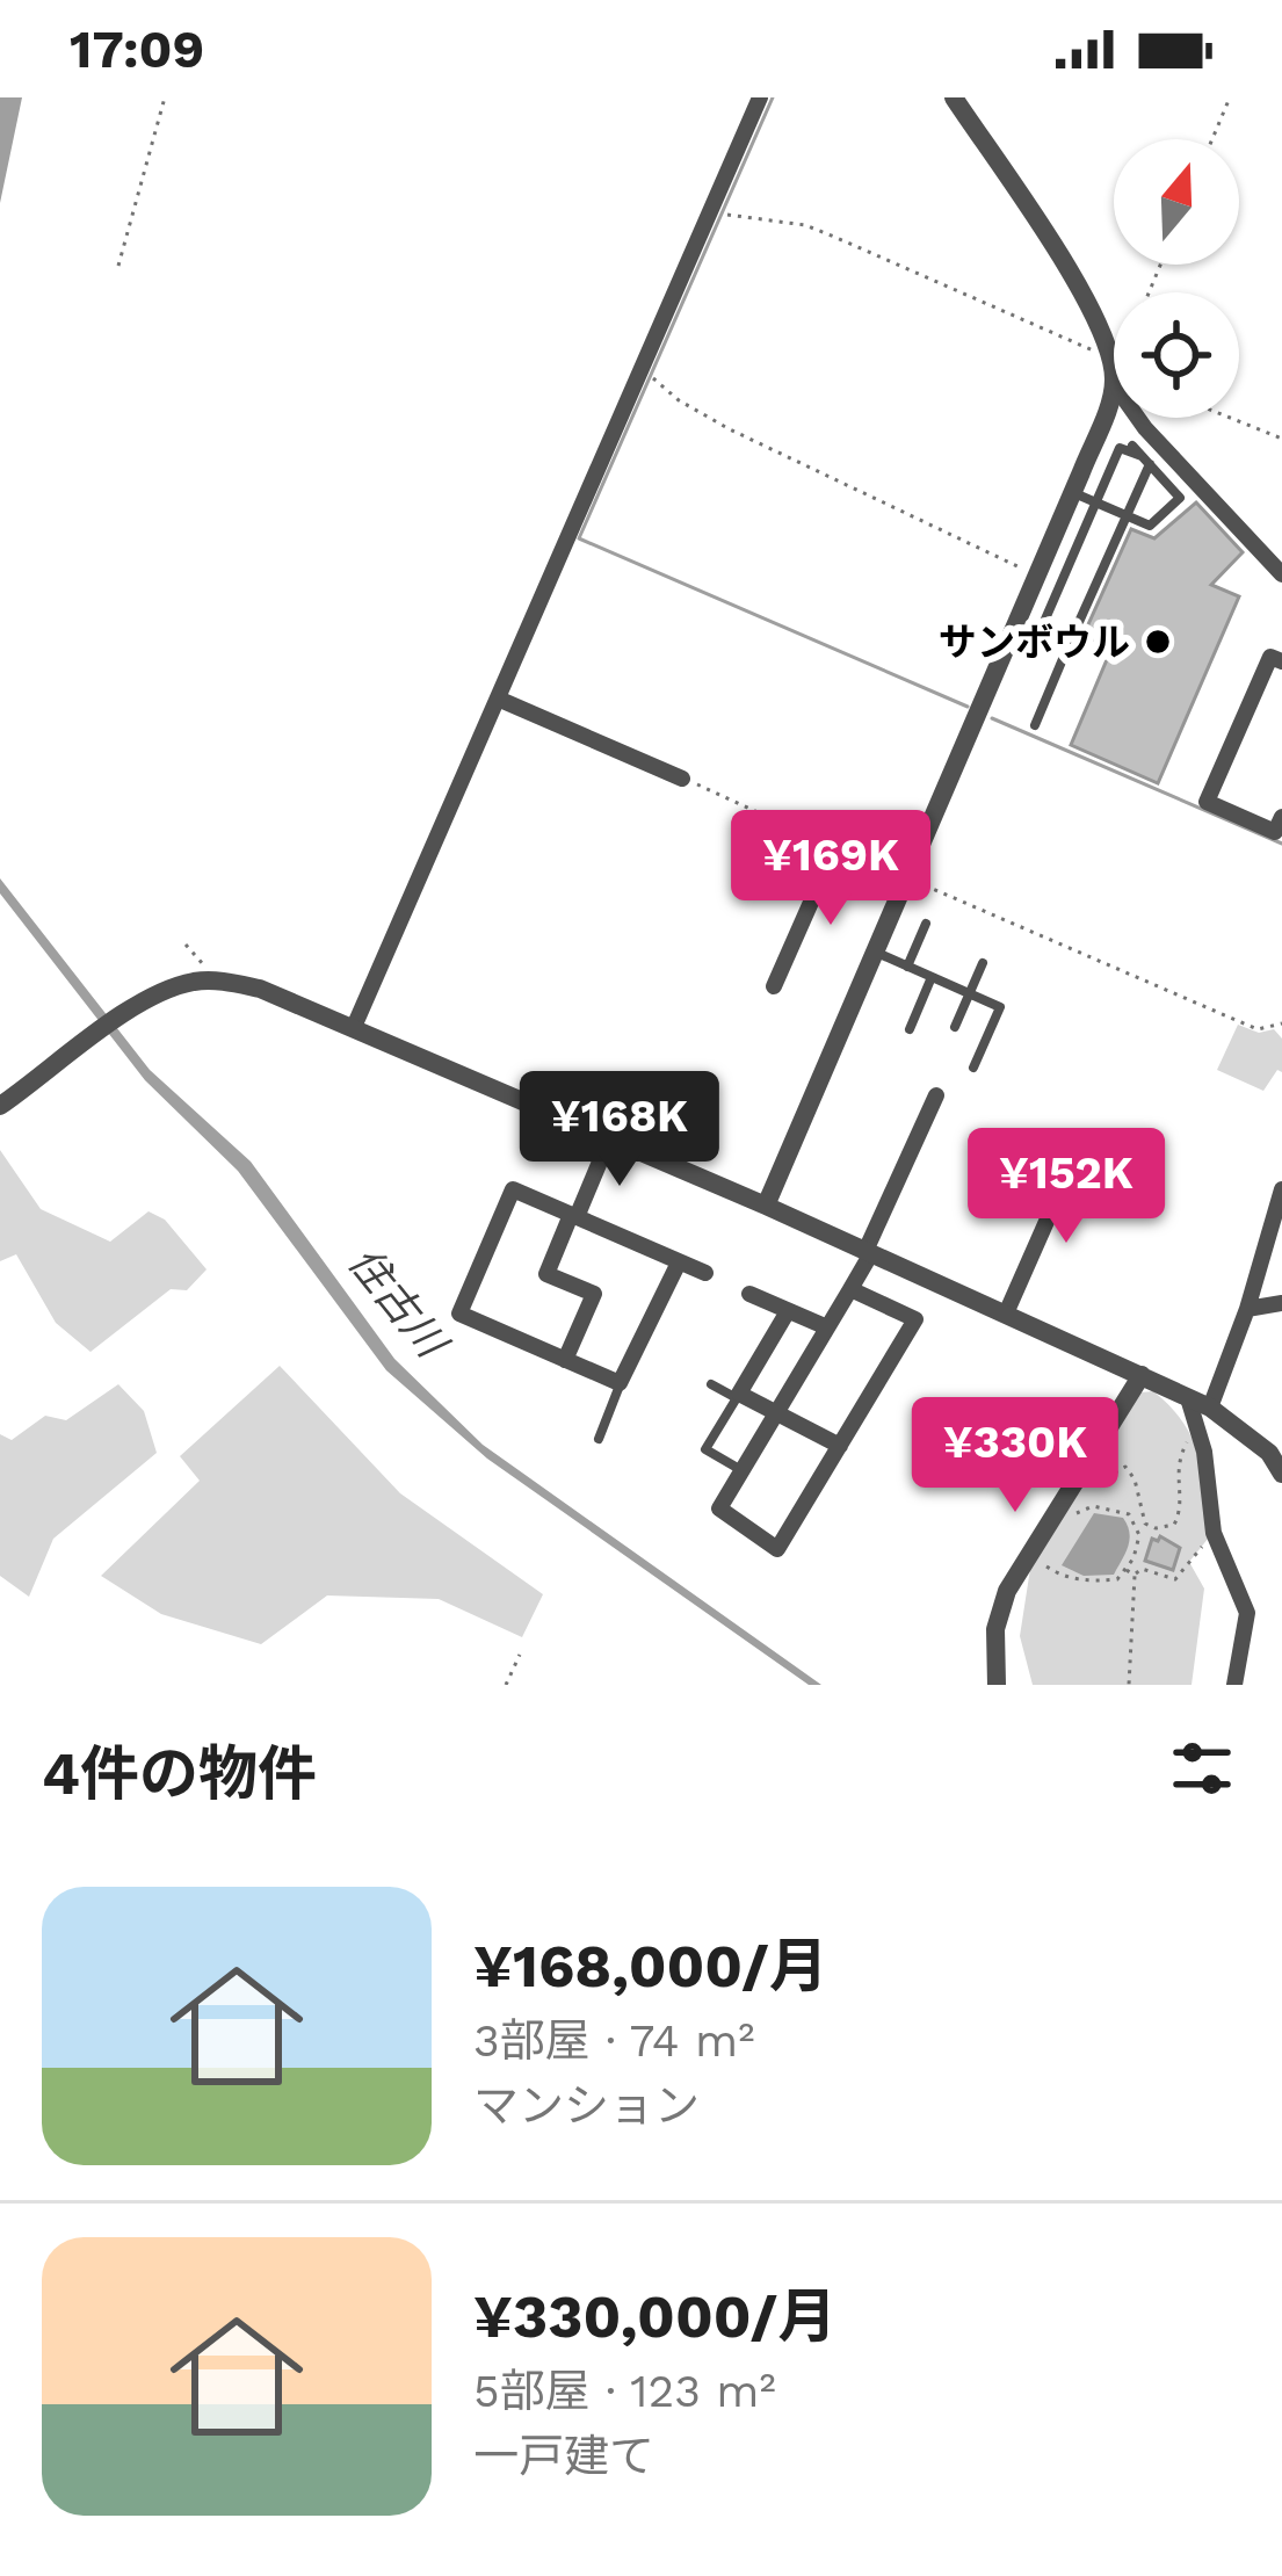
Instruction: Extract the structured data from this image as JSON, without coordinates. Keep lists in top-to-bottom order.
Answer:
{
  "water": ["住古川"],
  "places": ["サンボウル"],
  "north": "top",
  "page": {
    "status": "17:09",
    "price": [
      "¥169K",
      "¥168K",
      "¥152K",
      "¥330K"
    ],
    "heading": "4件の物件",
    "list": [
      {
        "name": "¥168,000/月",
        "note": "3部屋 · 74 m² · マンション"
      },
      {
        "name": "¥330,000/月",
        "note": "5部屋 · 123 m² · 一戸建て"
      }
    ]
  }
}
